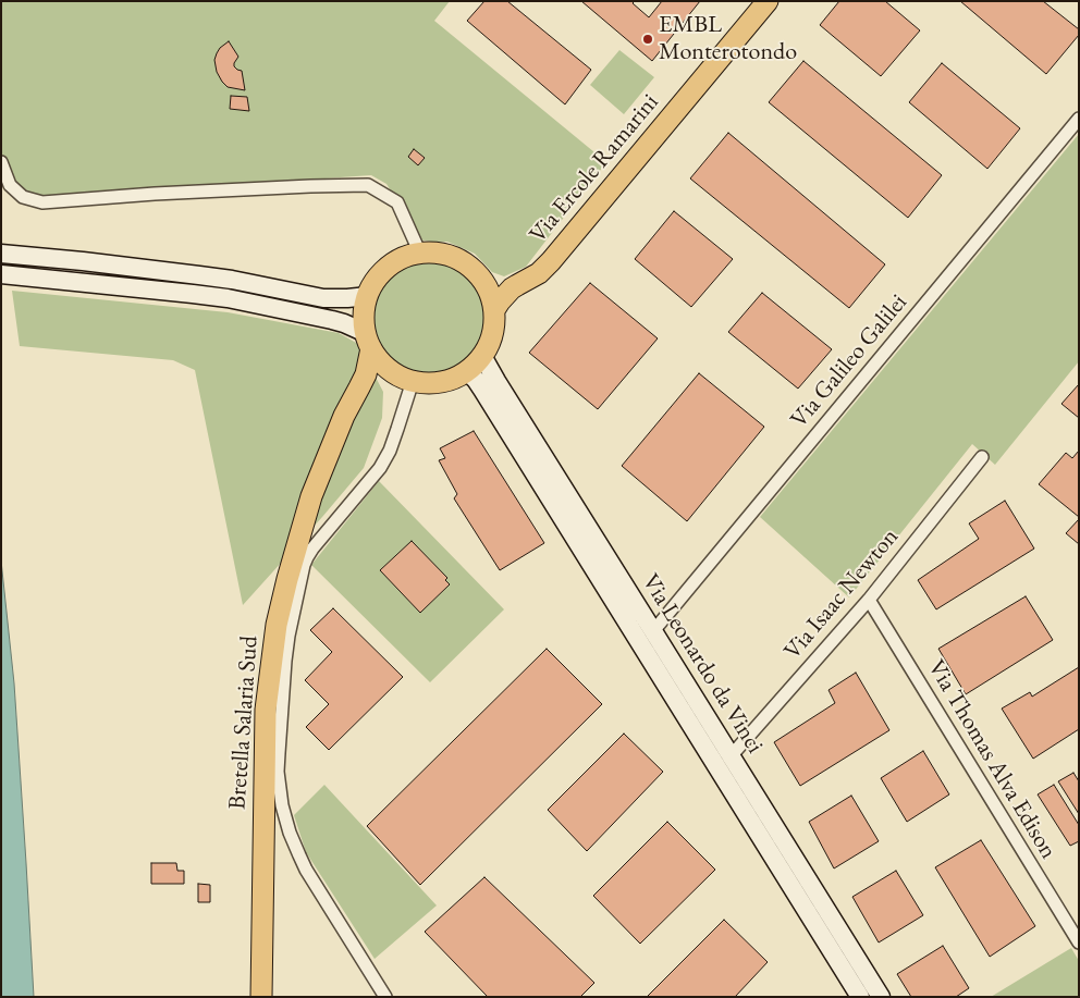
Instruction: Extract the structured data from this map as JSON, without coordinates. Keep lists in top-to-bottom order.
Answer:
{
  "streets": {
    "main road": ["Via Ercole Ramarini", "Via Leonardo da Vinci", "Bretella Salaria Sud"],
    "street": ["Via Galileo Galilei", "Via Isaac Newton", "Via Thomas Alva Edison"]
  },
  "crossings": [
    ["Via Ercole Ramarini", "Via Leonardo da Vinci"],
    ["Via Ercole Ramarini", "Bretella Salaria Sud"],
    ["Via Galileo Galilei", "Via Leonardo da Vinci"],
    ["Via Isaac Newton", "Via Leonardo da Vinci"],
    ["Via Isaac Newton", "Via Thomas Alva Edison"],
    ["Via Leonardo da Vinci", "Bretella Salaria Sud"]
  ],
  "places": ["EMBL Monterotondo"]
}
